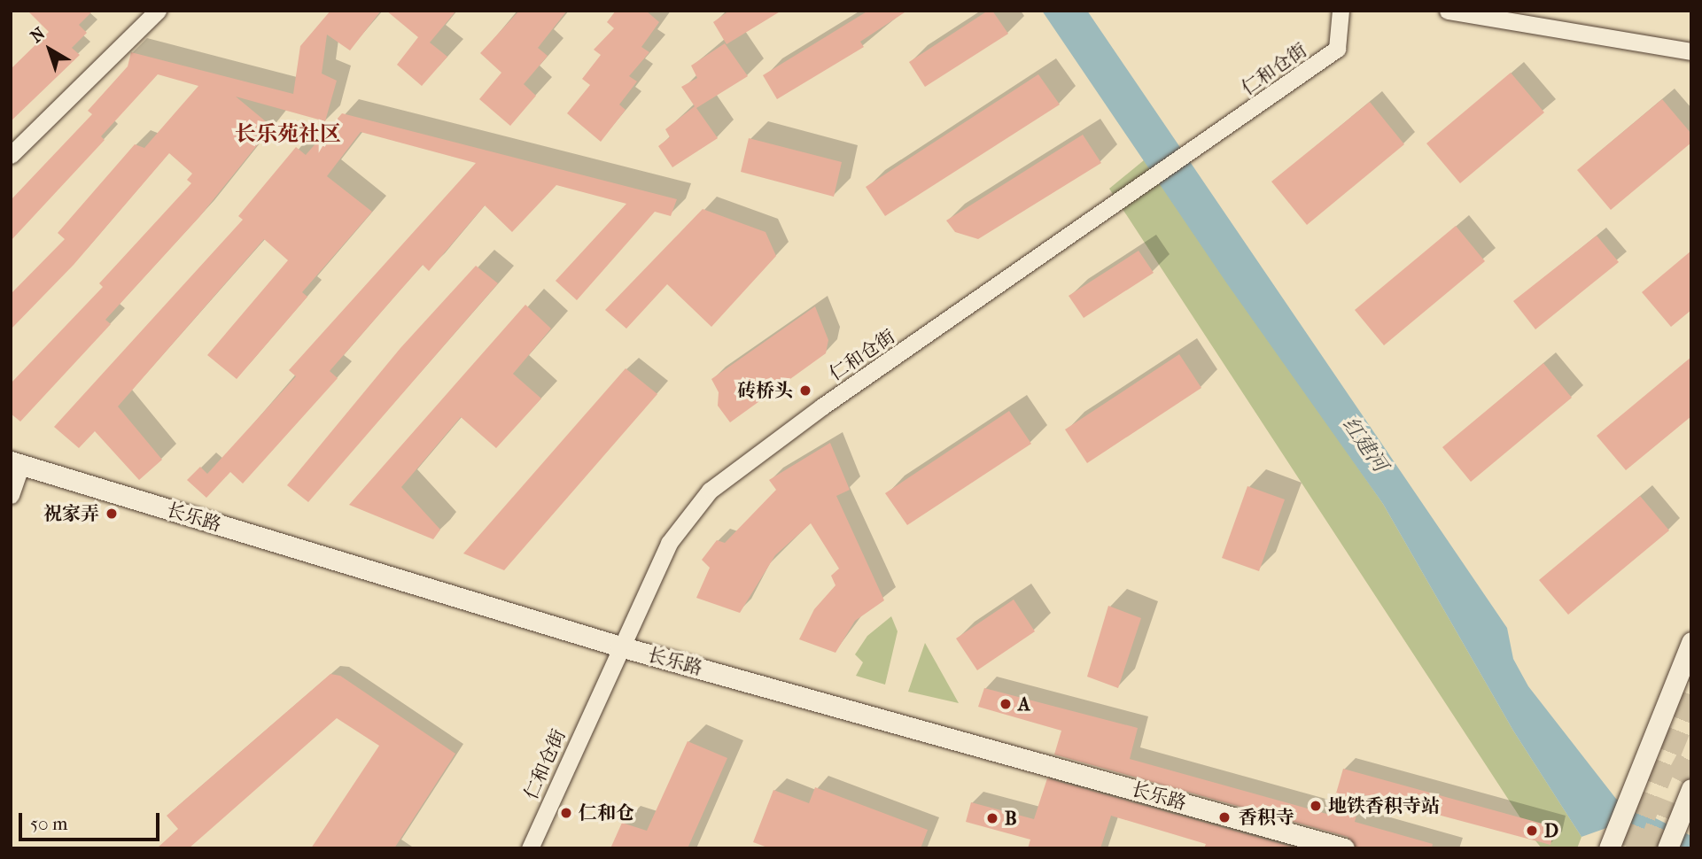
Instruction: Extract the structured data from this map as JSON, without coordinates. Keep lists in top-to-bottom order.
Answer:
{
  "streets": {
    "street": ["仁和仓街", "长乐路"]
  },
  "crossings": [
    ["仁和仓街", "长乐路"]
  ],
  "districts": ["长乐苑社区"],
  "water": ["红建河"],
  "places": [
    "砖桥头",
    "祝家弄",
    "A",
    "地铁香积寺站",
    "仁和仓",
    "香积寺",
    "B",
    "D"
  ],
  "scale_bar": "50 m",
  "north": "top left"
}
